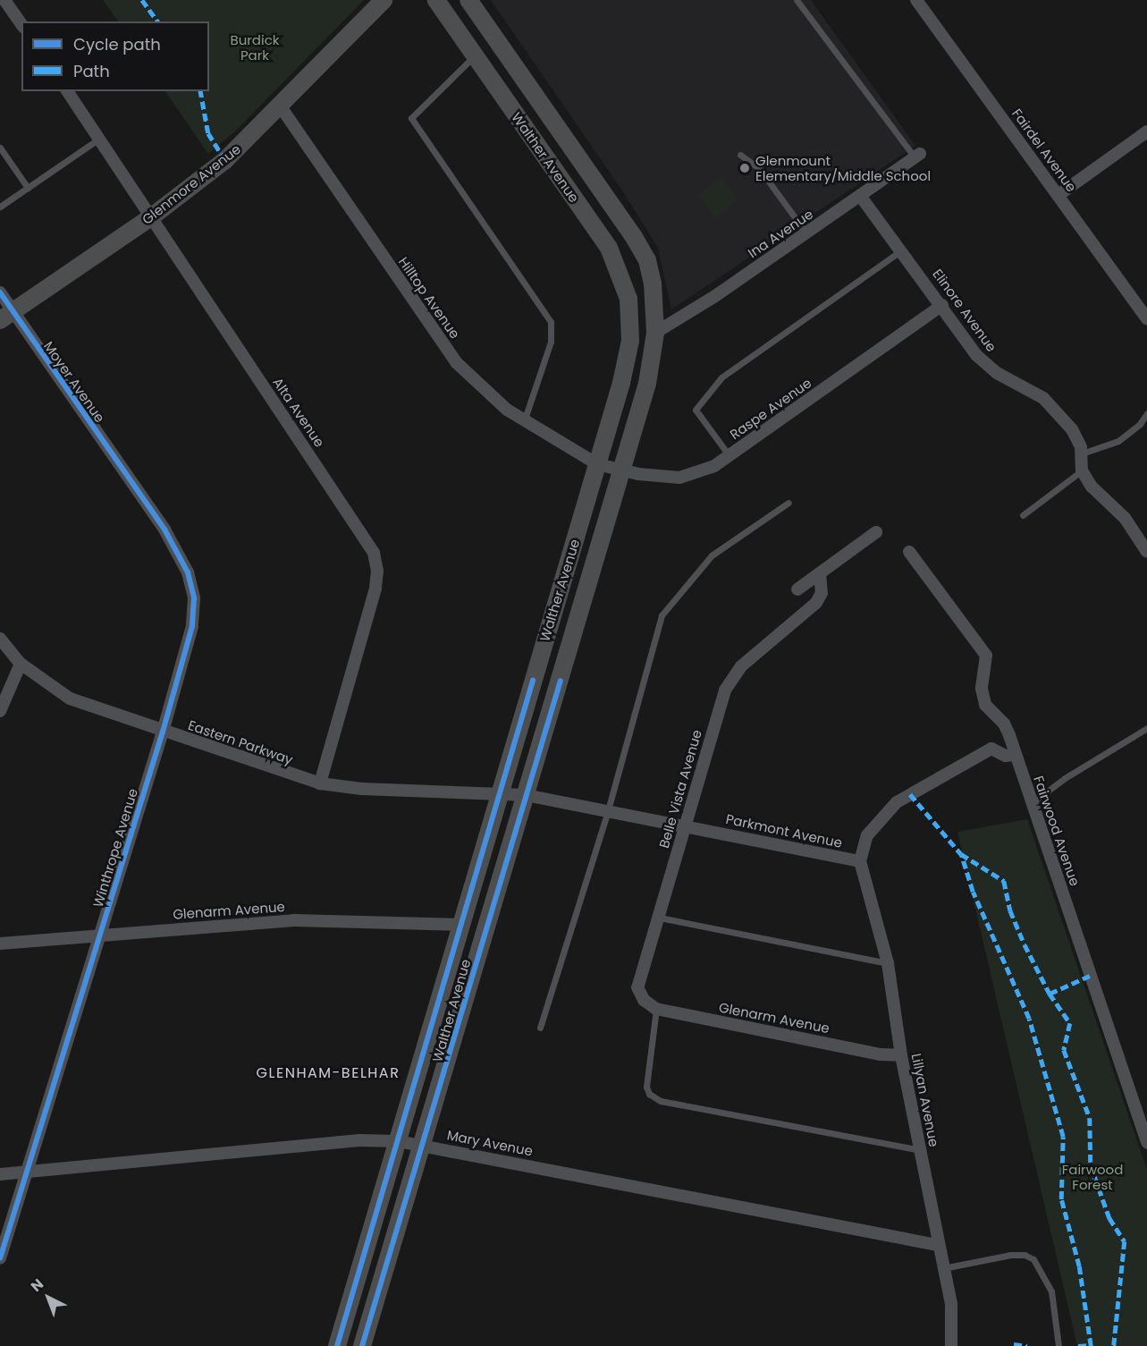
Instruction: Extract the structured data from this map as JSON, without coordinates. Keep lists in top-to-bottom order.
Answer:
{
  "streets": {
    "main road": ["Walther Avenue", "Glenmore Avenue"],
    "street": [
      "Fairdel Avenue",
      "Ina Avenue",
      "Hilltop Avenue",
      "Elinore Avenue",
      "Moyer Avenue",
      "Raspe Avenue",
      "Alta Avenue",
      "Eastern Parkway",
      "Belle Vista Avenue",
      "Parkmont Avenue",
      "Fairwood Avenue",
      "Winthrope Avenue",
      "Glenarm Avenue",
      "Lillyan Avenue",
      "Mary Avenue"
    ]
  },
  "crossings": [
    ["Walther Avenue", "Ina Avenue"],
    ["Walther Avenue", "Hilltop Avenue"],
    ["Walther Avenue", "Raspe Avenue"],
    ["Walther Avenue", "Eastern Parkway"],
    ["Walther Avenue", "Parkmont Avenue"],
    ["Walther Avenue", "Glenarm Avenue"],
    ["Walther Avenue", "Mary Avenue"],
    ["Glenmore Avenue", "Hilltop Avenue"],
    ["Glenmore Avenue", "Moyer Avenue"],
    ["Glenmore Avenue", "Alta Avenue"],
    ["Ina Avenue", "Elinore Avenue"],
    ["Hilltop Avenue", "Raspe Avenue"],
    ["Elinore Avenue", "Raspe Avenue"],
    ["Moyer Avenue", "Winthrope Avenue"],
    ["Alta Avenue", "Eastern Parkway"],
    ["Eastern Parkway", "Parkmont Avenue"],
    ["Eastern Parkway", "Winthrope Avenue"],
    ["Belle Vista Avenue", "Parkmont Avenue"],
    ["Belle Vista Avenue", "Glenarm Avenue"],
    ["Parkmont Avenue", "Lillyan Avenue"],
    ["Winthrope Avenue", "Glenarm Avenue"],
    ["Winthrope Avenue", "Mary Avenue"],
    ["Glenarm Avenue", "Lillyan Avenue"],
    ["Lillyan Avenue", "Mary Avenue"]
  ],
  "districts": ["GLENHAM-BELHAR"],
  "parks": ["Burdick Park", "Fairwood Forest"],
  "places": ["Glenmount Elementary/Middle School"],
  "legend": ["Cycle path", "Path"],
  "north": "top left"
}
